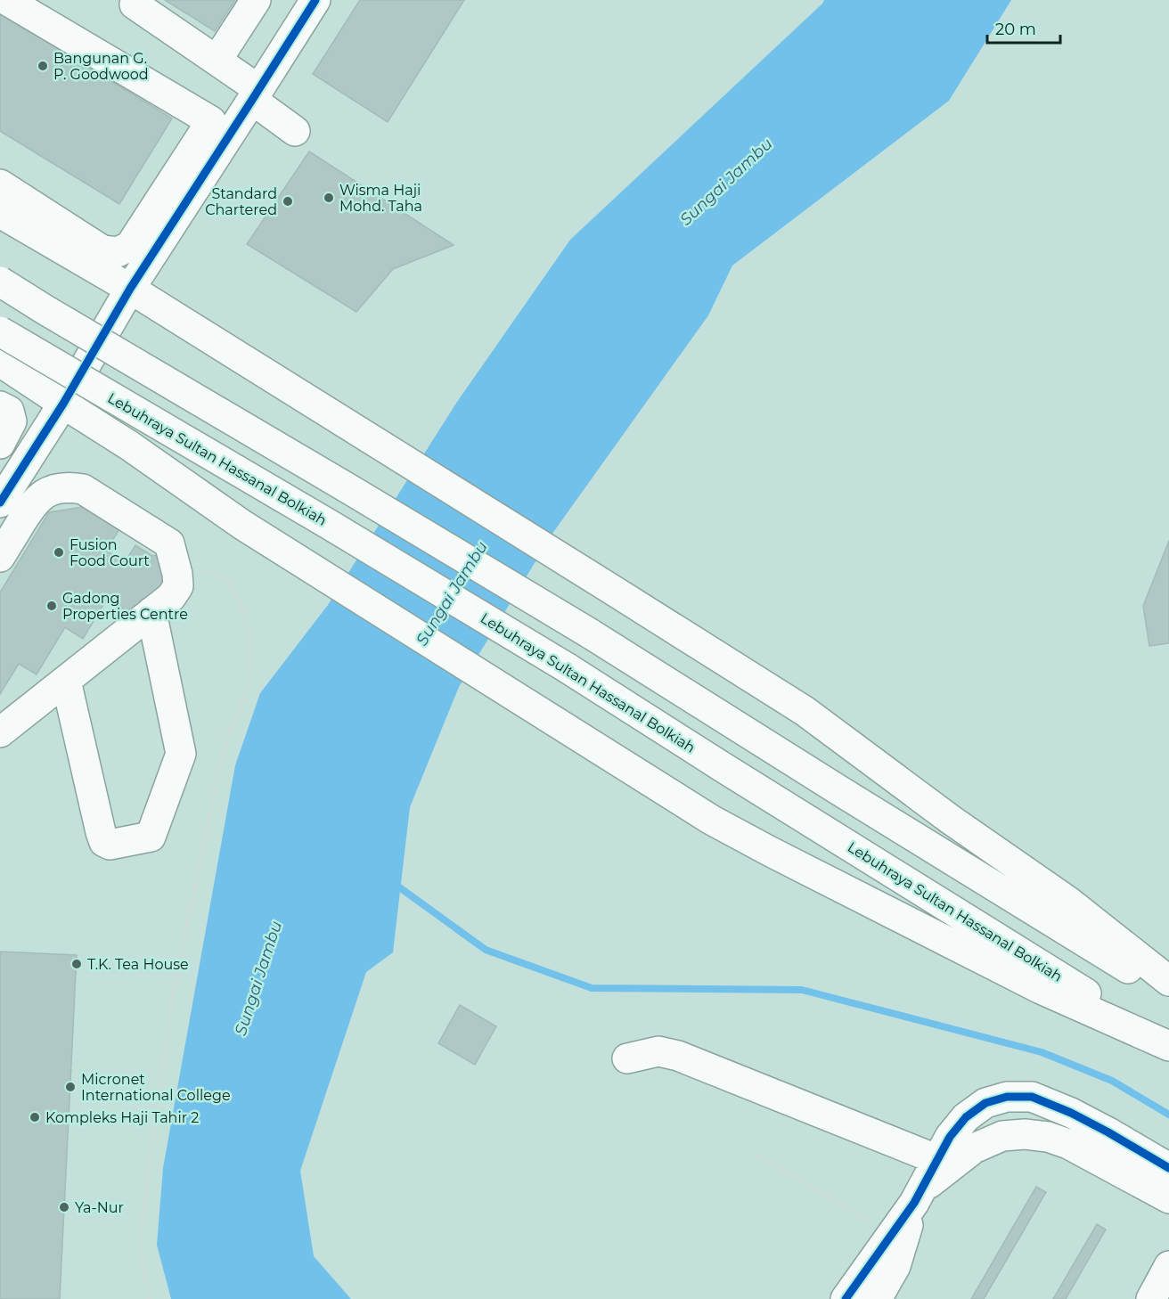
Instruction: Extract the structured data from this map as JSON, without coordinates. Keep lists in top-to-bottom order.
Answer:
{
  "streets": {
    "main road": ["Lebuhraya Sultan Hassanal Bolkiah"]
  },
  "water": ["Sungai Jambu"],
  "places": [
    "Bangunan G. P. Goodwood",
    "Wisma Haji Mohd. Taha",
    "Standard Chartered",
    "Fusion Food Court",
    "Gadong Properties Centre",
    "T.K. Tea House",
    "Micronet International College",
    "Kompleks Haji Tahir 2",
    "Ya-Nur"
  ],
  "scale_bar": "20 m"
}
